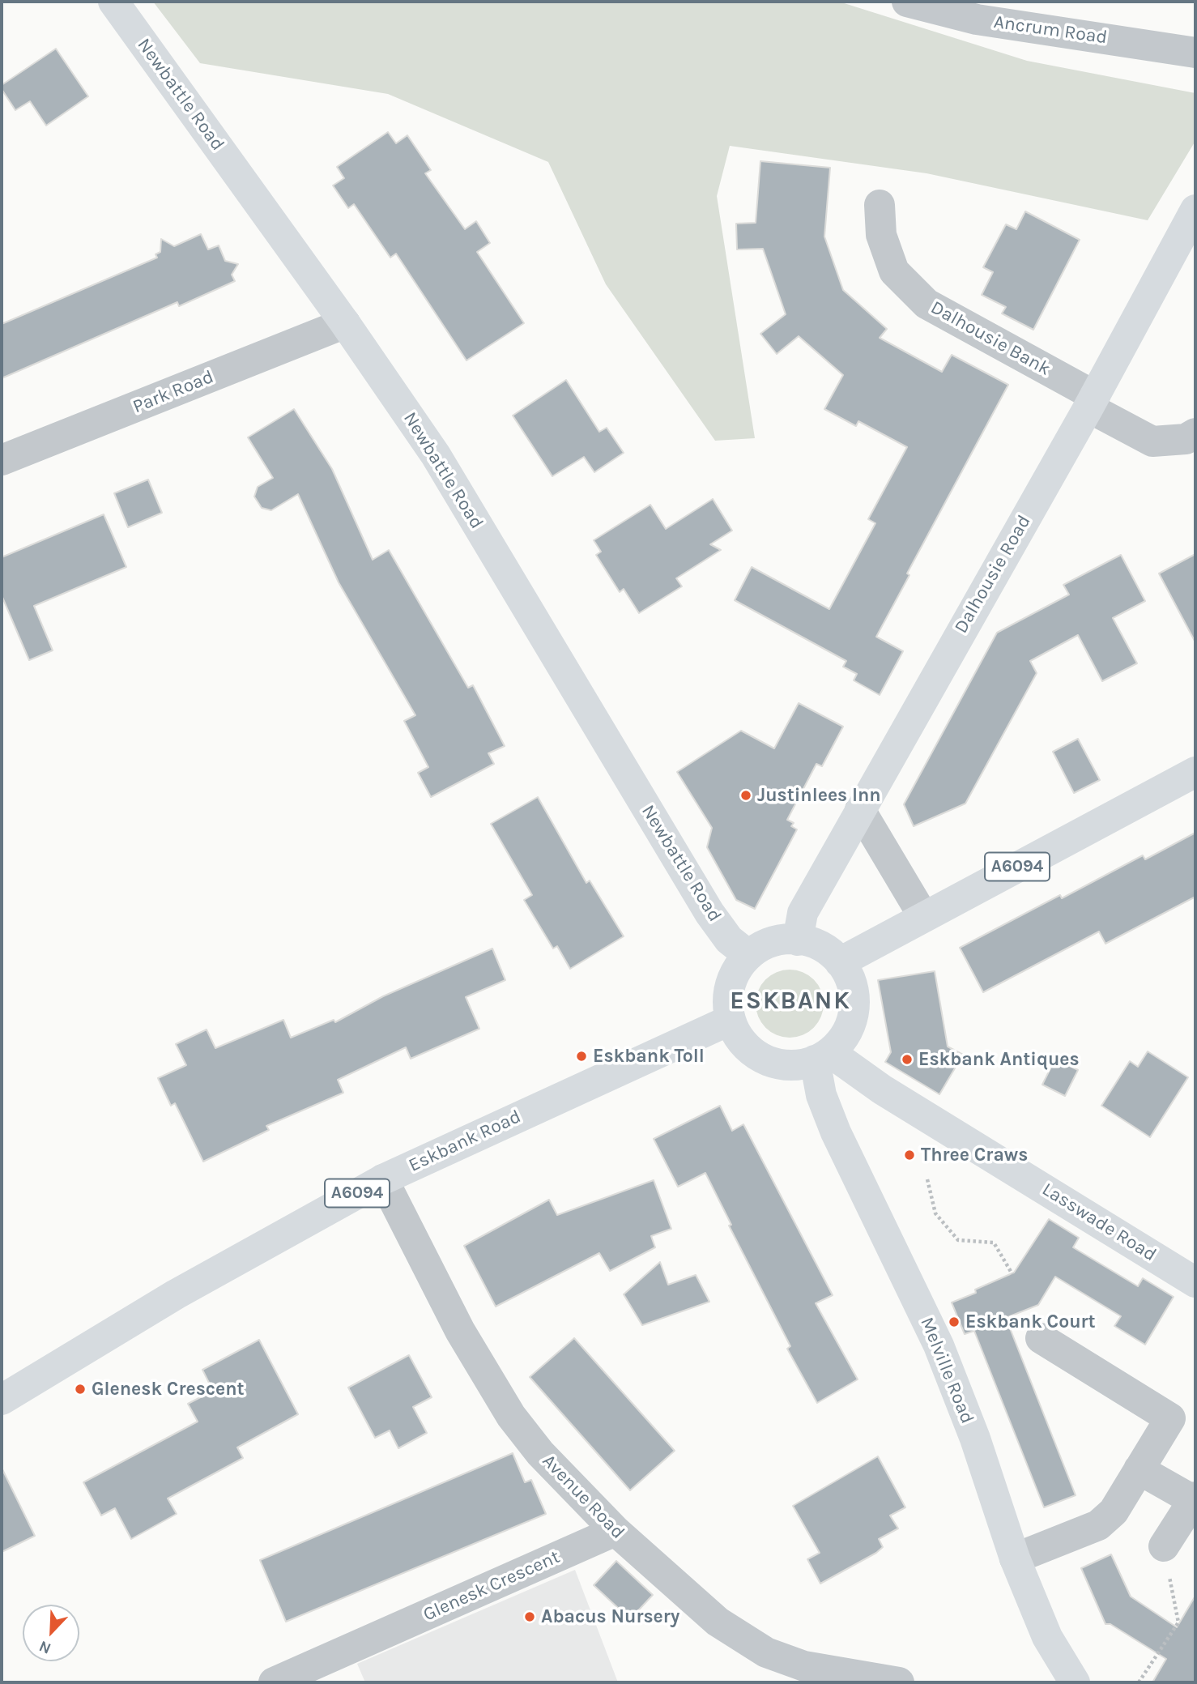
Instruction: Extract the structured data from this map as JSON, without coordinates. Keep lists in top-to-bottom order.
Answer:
{
  "streets": {
    "main road": [
      "Newbattle Road",
      "Dalhousie Road",
      "A6094",
      "Eskbank Road",
      "Lasswade Road",
      "Melville Road"
    ],
    "street": [
      "Ancrum Road",
      "Dalhousie Bank",
      "Park Road",
      "Avenue Road",
      "Glenesk Crescent"
    ]
  },
  "crossings": [
    ["Newbattle Road", "Park Road"],
    ["Newbattle Road", "Dalhousie Road"],
    ["Newbattle Road", "A6094"],
    ["Newbattle Road", "Eskbank Road"],
    ["Newbattle Road", "Lasswade Road"],
    ["Newbattle Road", "Melville Road"],
    ["Dalhousie Bank", "Dalhousie Road"],
    ["Dalhousie Road", "A6094"],
    ["Dalhousie Road", "Eskbank Road"],
    ["Dalhousie Road", "Lasswade Road"],
    ["Dalhousie Road", "Melville Road"],
    ["A6094", "Eskbank Road"],
    ["A6094", "Lasswade Road"],
    ["A6094", "Melville Road"],
    ["Eskbank Road", "Lasswade Road"],
    ["Eskbank Road", "Melville Road"],
    ["Eskbank Road", "Avenue Road"],
    ["Lasswade Road", "Melville Road"],
    ["Avenue Road", "Glenesk Crescent"]
  ],
  "districts": ["ESKBANK"],
  "places": [
    "Justinlees Inn",
    "Eskbank Toll",
    "Eskbank Antiques",
    "Three Craws",
    "Eskbank Court",
    "Glenesk Crescent",
    "Abacus Nursery"
  ],
  "north": "bottom left"
}
